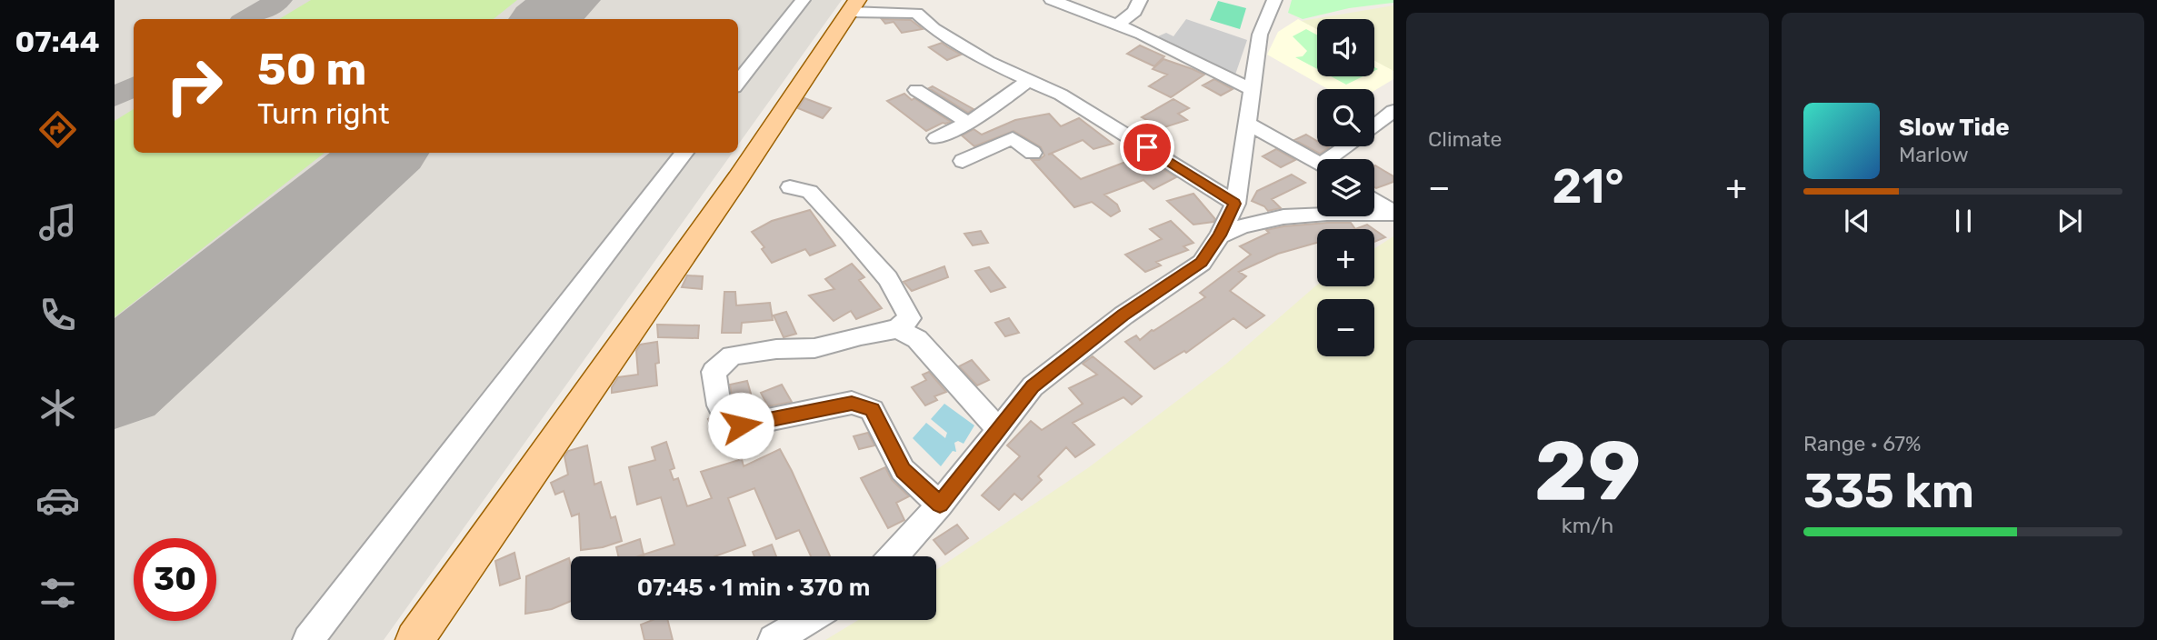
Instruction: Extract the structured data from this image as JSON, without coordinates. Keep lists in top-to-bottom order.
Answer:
{
  "page": {
    "tabs": "07:44",
    "tile": [
      "Climate",
      ["29", "km/h"],
      ["Range · 67%", "335 km"]
    ],
    "map_buttons": ["+", "−"],
    "turn": ["50 m", "Turn right"],
    "song": ["Slow Tide", "Marlow"],
    "heat": ["−", "21°", "+"],
    "limit": "30",
    "trip": "07:45 · 1 min · 370 m"
  }
}
